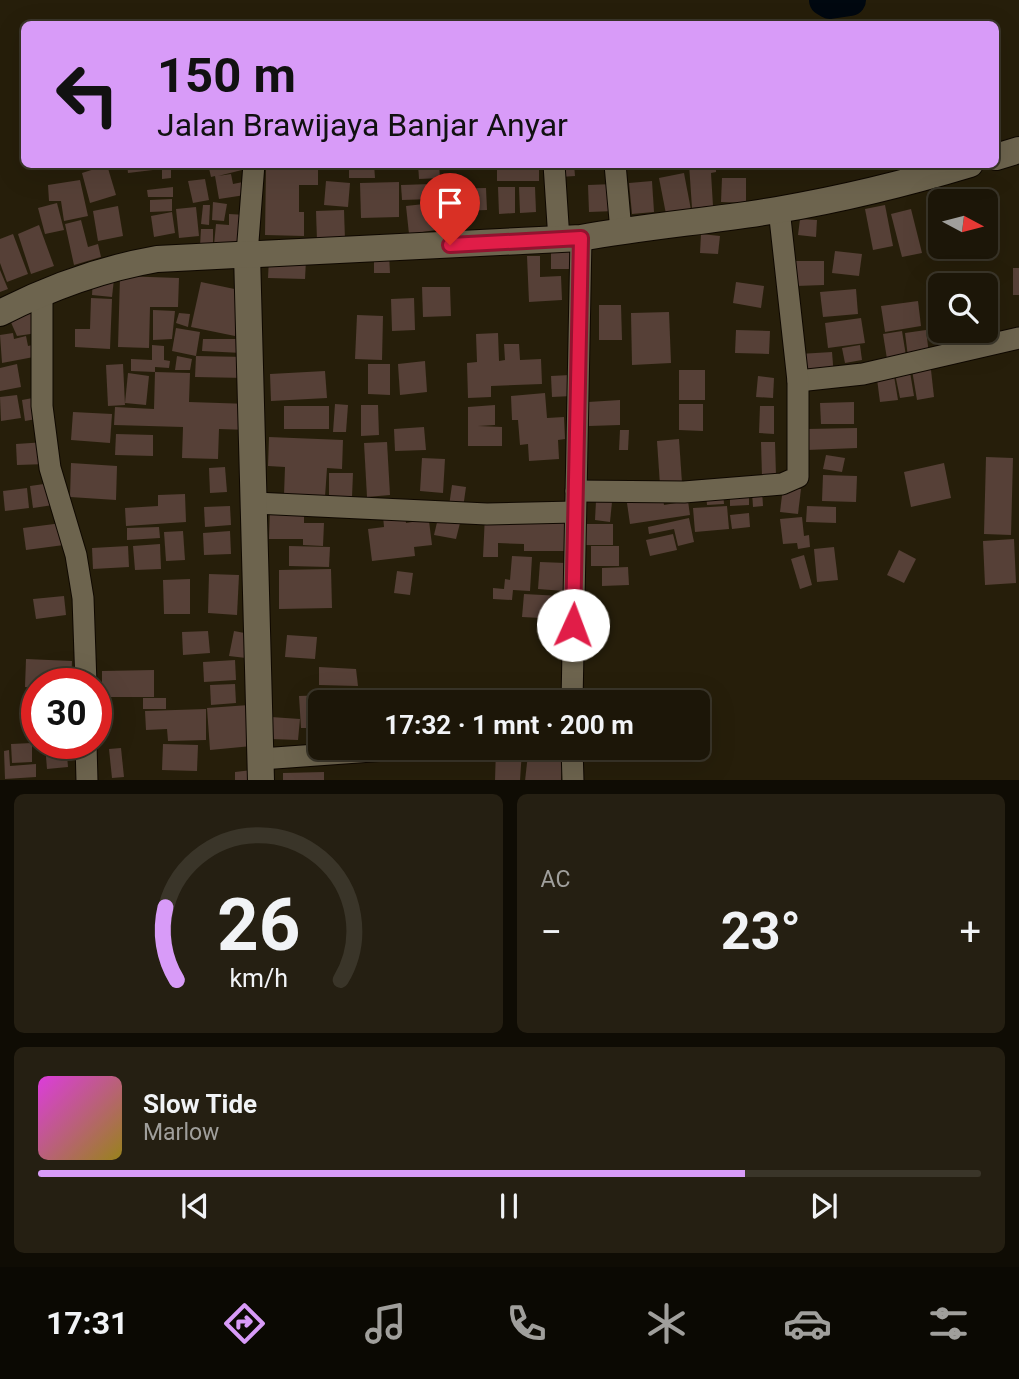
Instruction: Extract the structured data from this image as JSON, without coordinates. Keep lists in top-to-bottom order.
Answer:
{
  "north": "right",
  "page": {
    "turn": ["150 m", "Jalan Brawijaya Banjar Anyar"],
    "limit": "30",
    "trip": "17:32 · 1 mnt · 200 m",
    "tile": "AC",
    "heat": ["−", "23°", "+"],
    "song": ["Slow Tide", "Marlow"],
    "tabs": "17:31",
    "gauge": ["26", "km/h"]
  }
}
